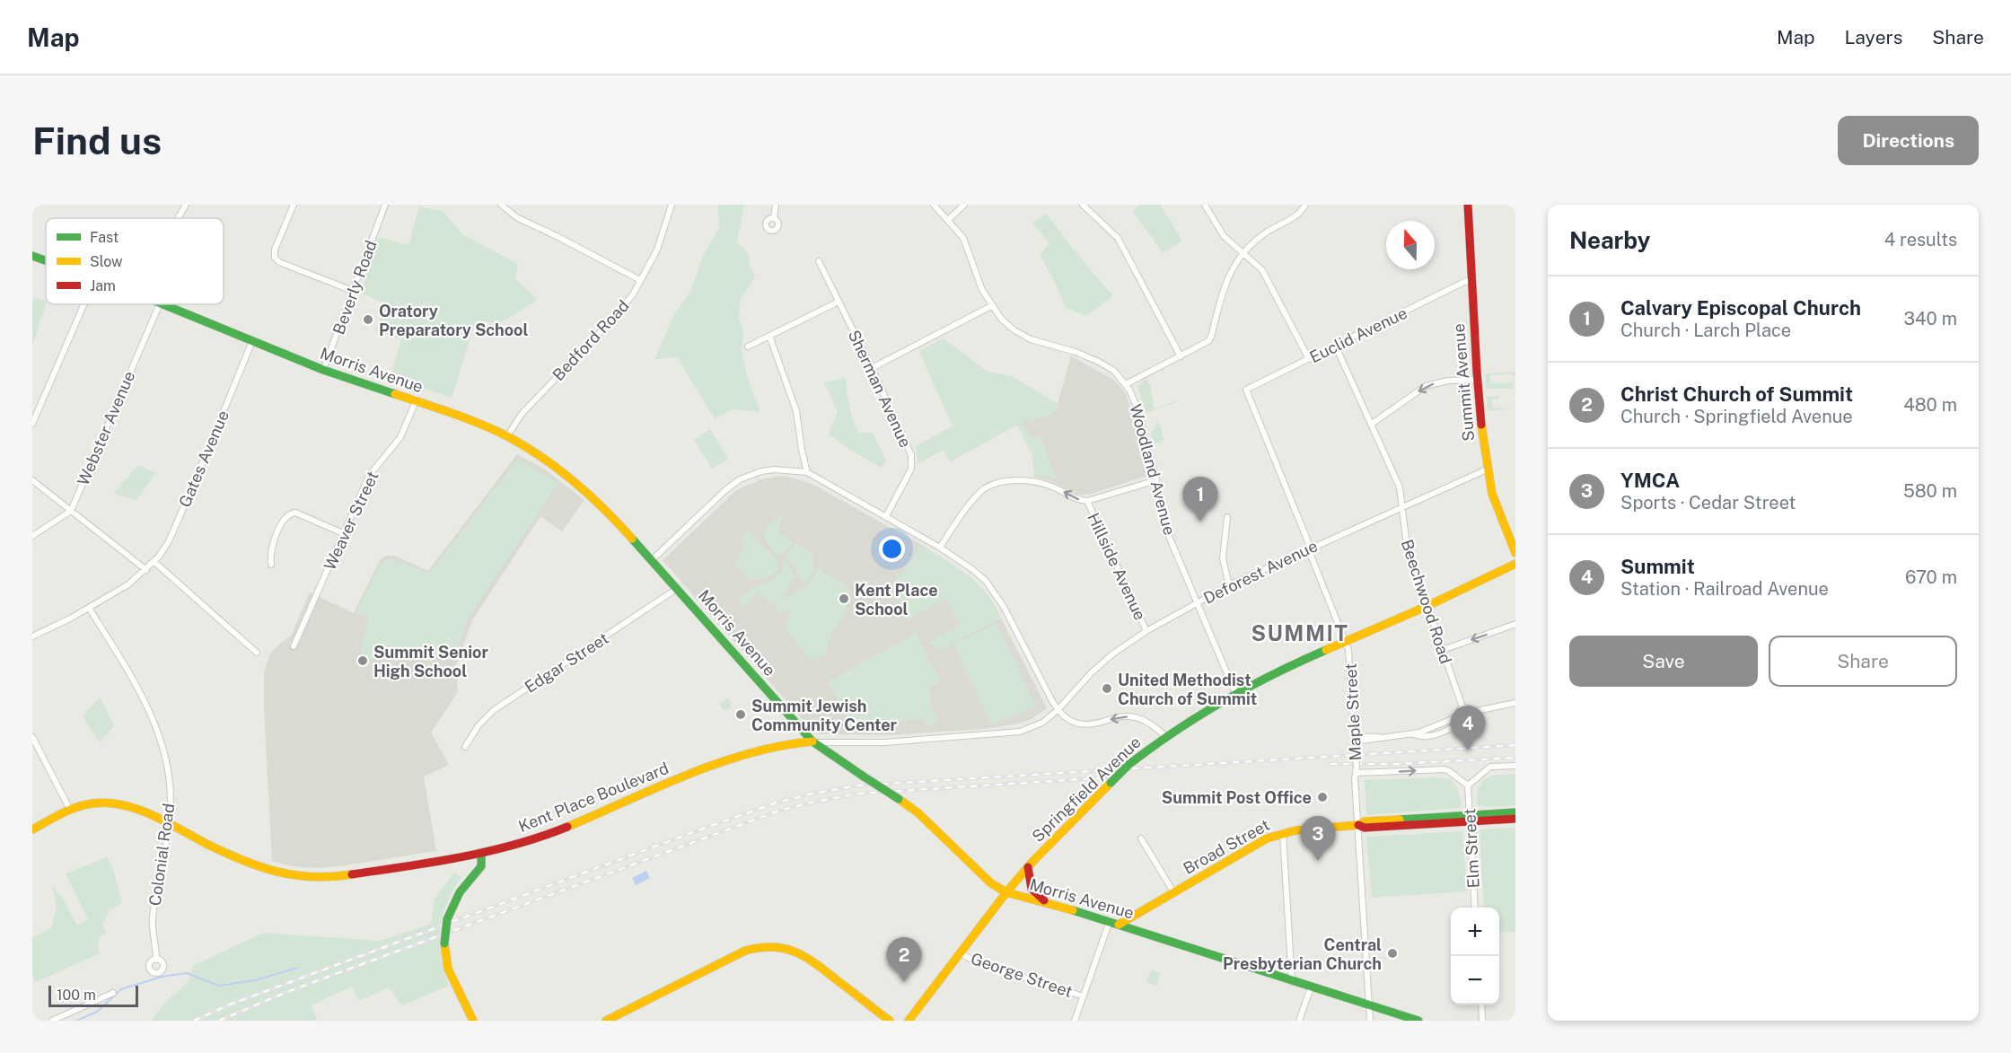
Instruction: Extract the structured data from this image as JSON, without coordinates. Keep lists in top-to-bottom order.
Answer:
{
  "streets": {
    "main road": [
      "Morris Avenue",
      "Summit Avenue",
      "Springfield Avenue",
      "Kent Place Boulevard",
      "Broad Street"
    ],
    "street": [
      "Beverly Road",
      "Euclid Avenue",
      "Bedford Road",
      "Sherman Avenue",
      "Webster Avenue",
      "Gates Avenue",
      "Woodland Avenue",
      "Weaver Street",
      "Hillside Avenue",
      "Deforest Avenue",
      "Beechwood Road",
      "Edgar Street",
      "Maple Street",
      "Elm Street",
      "Colonial Road",
      "George Street"
    ]
  },
  "crossings": [
    ["Beverly Road", "Morris Avenue"],
    ["Euclid Avenue", "Summit Avenue"],
    ["Euclid Avenue", "Beechwood Road"],
    ["Euclid Avenue", "Maple Street"],
    ["Bedford Road", "Morris Avenue"],
    ["Morris Avenue", "Gates Avenue"],
    ["Morris Avenue", "Weaver Street"],
    ["Morris Avenue", "Edgar Street"],
    ["Morris Avenue", "Maple Street"],
    ["Morris Avenue", "Springfield Avenue"],
    ["Morris Avenue", "Kent Place Boulevard"],
    ["Morris Avenue", "Broad Street"],
    ["Summit Avenue", "Deforest Avenue"],
    ["Gates Avenue", "Colonial Road"],
    ["Woodland Avenue", "Deforest Avenue"],
    ["Woodland Avenue", "Springfield Avenue"],
    ["Hillside Avenue", "Deforest Avenue"],
    ["Deforest Avenue", "Beechwood Road"],
    ["Deforest Avenue", "Maple Street"],
    ["Deforest Avenue", "Kent Place Boulevard"],
    ["Beechwood Road", "Springfield Avenue"],
    ["Maple Street", "Springfield Avenue"],
    ["Maple Street", "Broad Street"],
    ["Springfield Avenue", "George Street"],
    ["Kent Place Boulevard", "Colonial Road"],
    ["Broad Street", "Elm Street"]
  ],
  "districts": ["SUMMIT"],
  "places": [
    "Oratory Preparatory School",
    "Kent Place School",
    "Summit Senior High School",
    "United Methodist Church of Summit",
    "Summit Jewish Community Center",
    "Summit Post Office",
    "Central Presbyterian Church"
  ],
  "legend": ["Fast", "Slow", "Jam"],
  "scale_bar": "100 m",
  "north": "top",
  "page": {
    "header": "Map",
    "nav": ["Map", "Layers", "Share"],
    "buttons": [
      "Directions",
      ["Save", "Share"]
    ],
    "title": "Find us",
    "heading": ["Nearby", "4 results"],
    "list": [
      {
        "mark": "1",
        "name": "Calvary Episcopal Church",
        "note": "Church · Larch Place",
        "value": "340 m"
      },
      {
        "mark": "2",
        "name": "Christ Church of Summit",
        "note": "Church · Springfield Avenue",
        "value": "480 m"
      },
      {
        "mark": "3",
        "name": "YMCA",
        "note": "Sports · Cedar Street",
        "value": "580 m"
      },
      {
        "mark": "4",
        "name": "Summit",
        "note": "Station · Railroad Avenue",
        "value": "670 m"
      }
    ],
    "pins": [
      "1",
      "4",
      "3",
      "2"
    ],
    "map_buttons": ["+", "−"],
    "scale": "100 m"
  }
}
